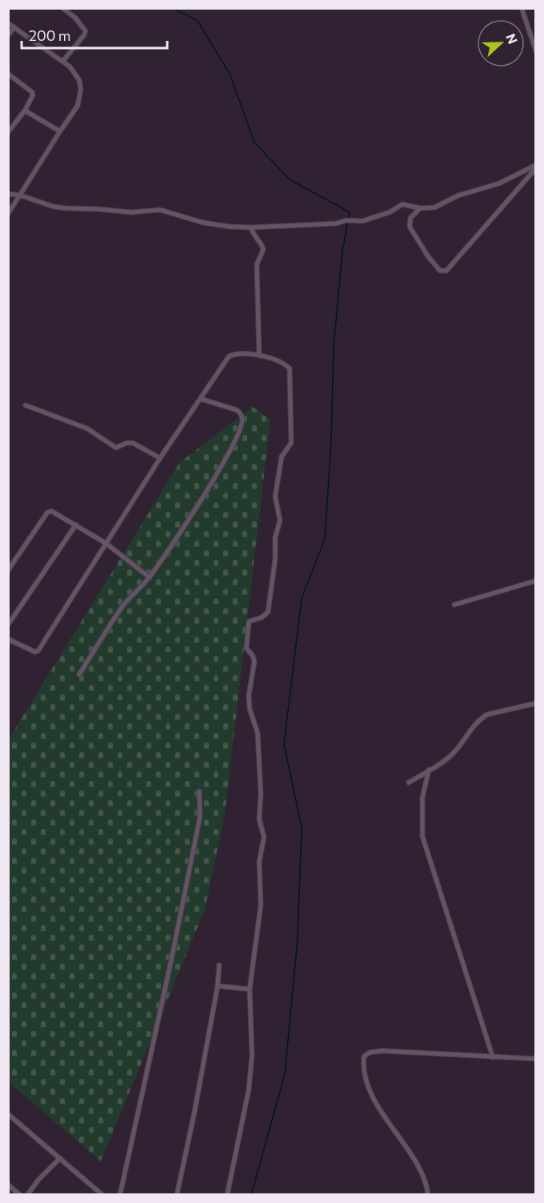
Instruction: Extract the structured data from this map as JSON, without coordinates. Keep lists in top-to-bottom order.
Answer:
{
  "scale_bar": "200 m",
  "north": "right"
}
